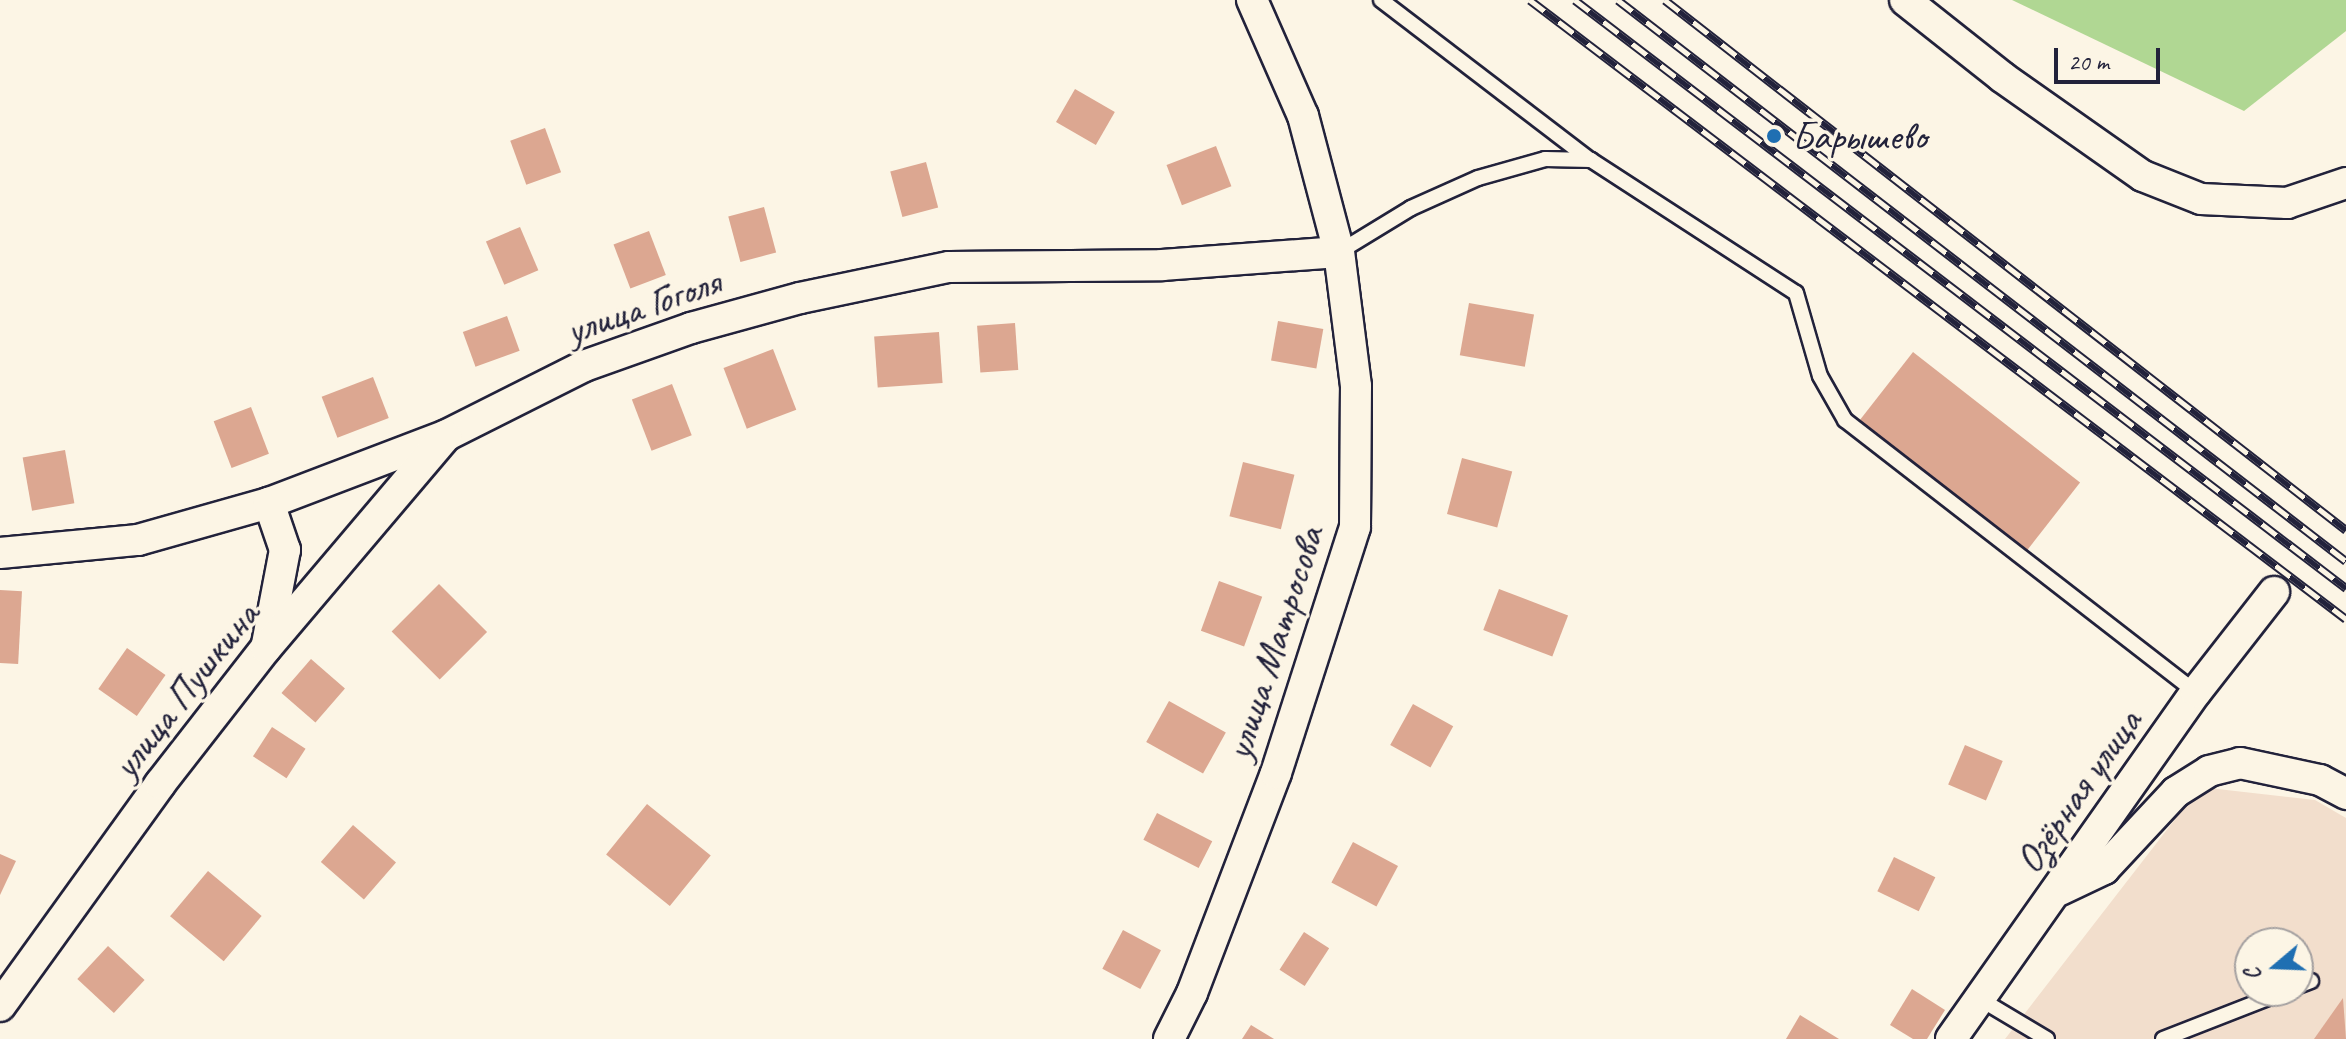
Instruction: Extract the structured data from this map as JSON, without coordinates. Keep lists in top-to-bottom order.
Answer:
{
  "streets": {
    "street": [
      "улица Гоголя",
      "улица Матросова",
      "улица Пушкина",
      "Озёрная улица"
    ]
  },
  "crossings": [
    ["улица Гоголя", "улица Матросова"],
    ["улица Гоголя", "улица Пушкина"]
  ],
  "places": ["Барышево"],
  "scale_bar": "20 m",
  "north": "left"
}
